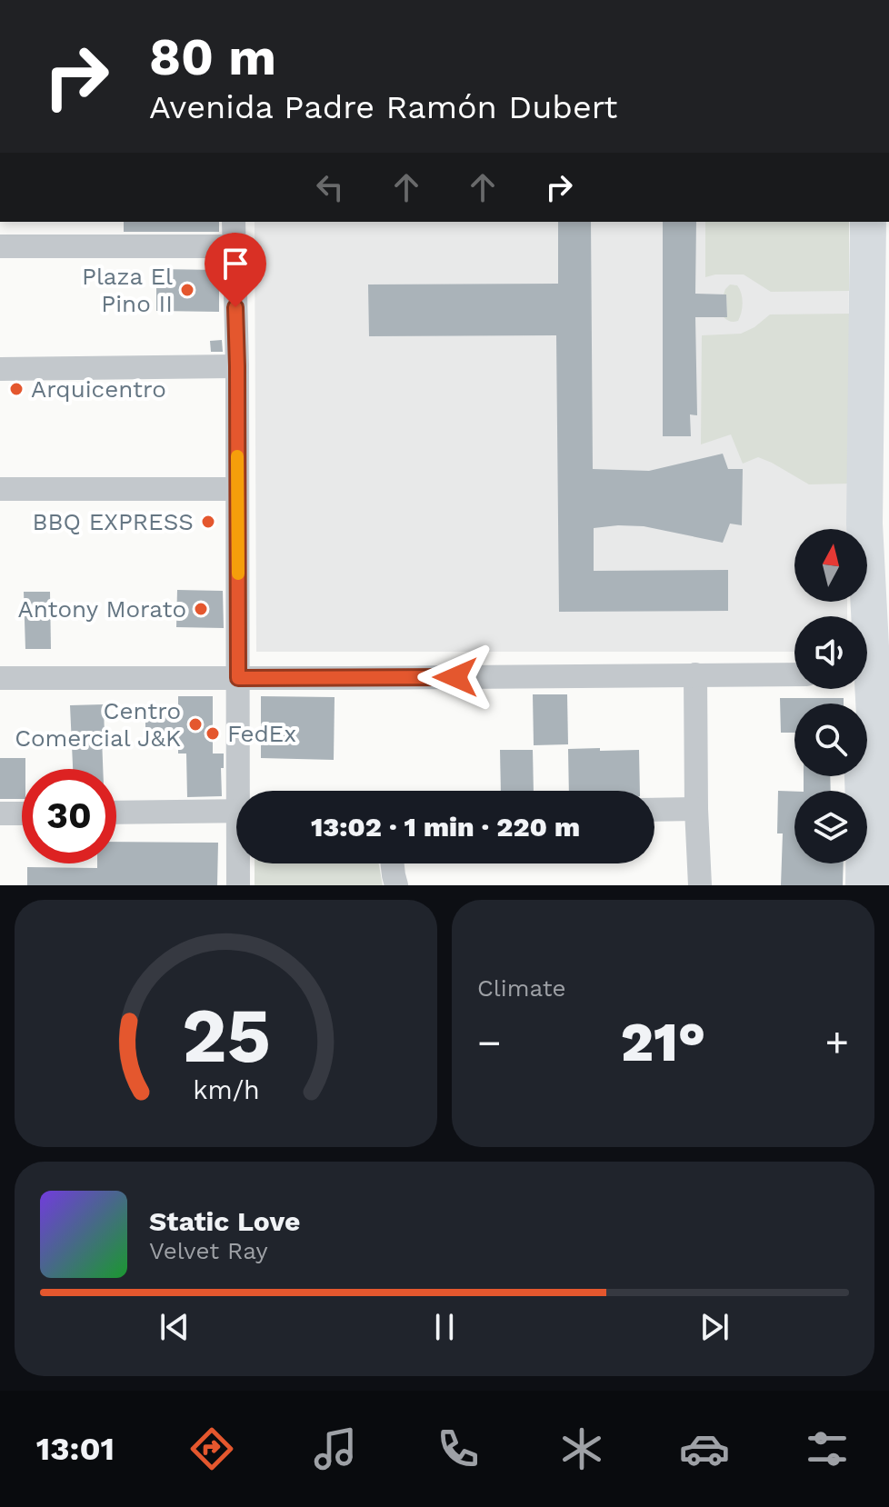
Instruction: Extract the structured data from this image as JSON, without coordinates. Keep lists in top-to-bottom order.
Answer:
{
  "places": [
    "Plaza El Pino II",
    "Arquicentro",
    "BBQ EXPRESS",
    "Antony Morato",
    "Centro Comercial J&K",
    "FedEx"
  ],
  "north": "top",
  "page": {
    "turn": ["80 m", "Avenida Padre Ramón Dubert"],
    "limit": "30",
    "trip": "13:02 · 1 min · 220 m",
    "tile": "Climate",
    "heat": ["−", "21°", "+"],
    "song": ["Static Love", "Velvet Ray"],
    "tabs": "13:01",
    "gauge": ["25", "km/h"]
  }
}
